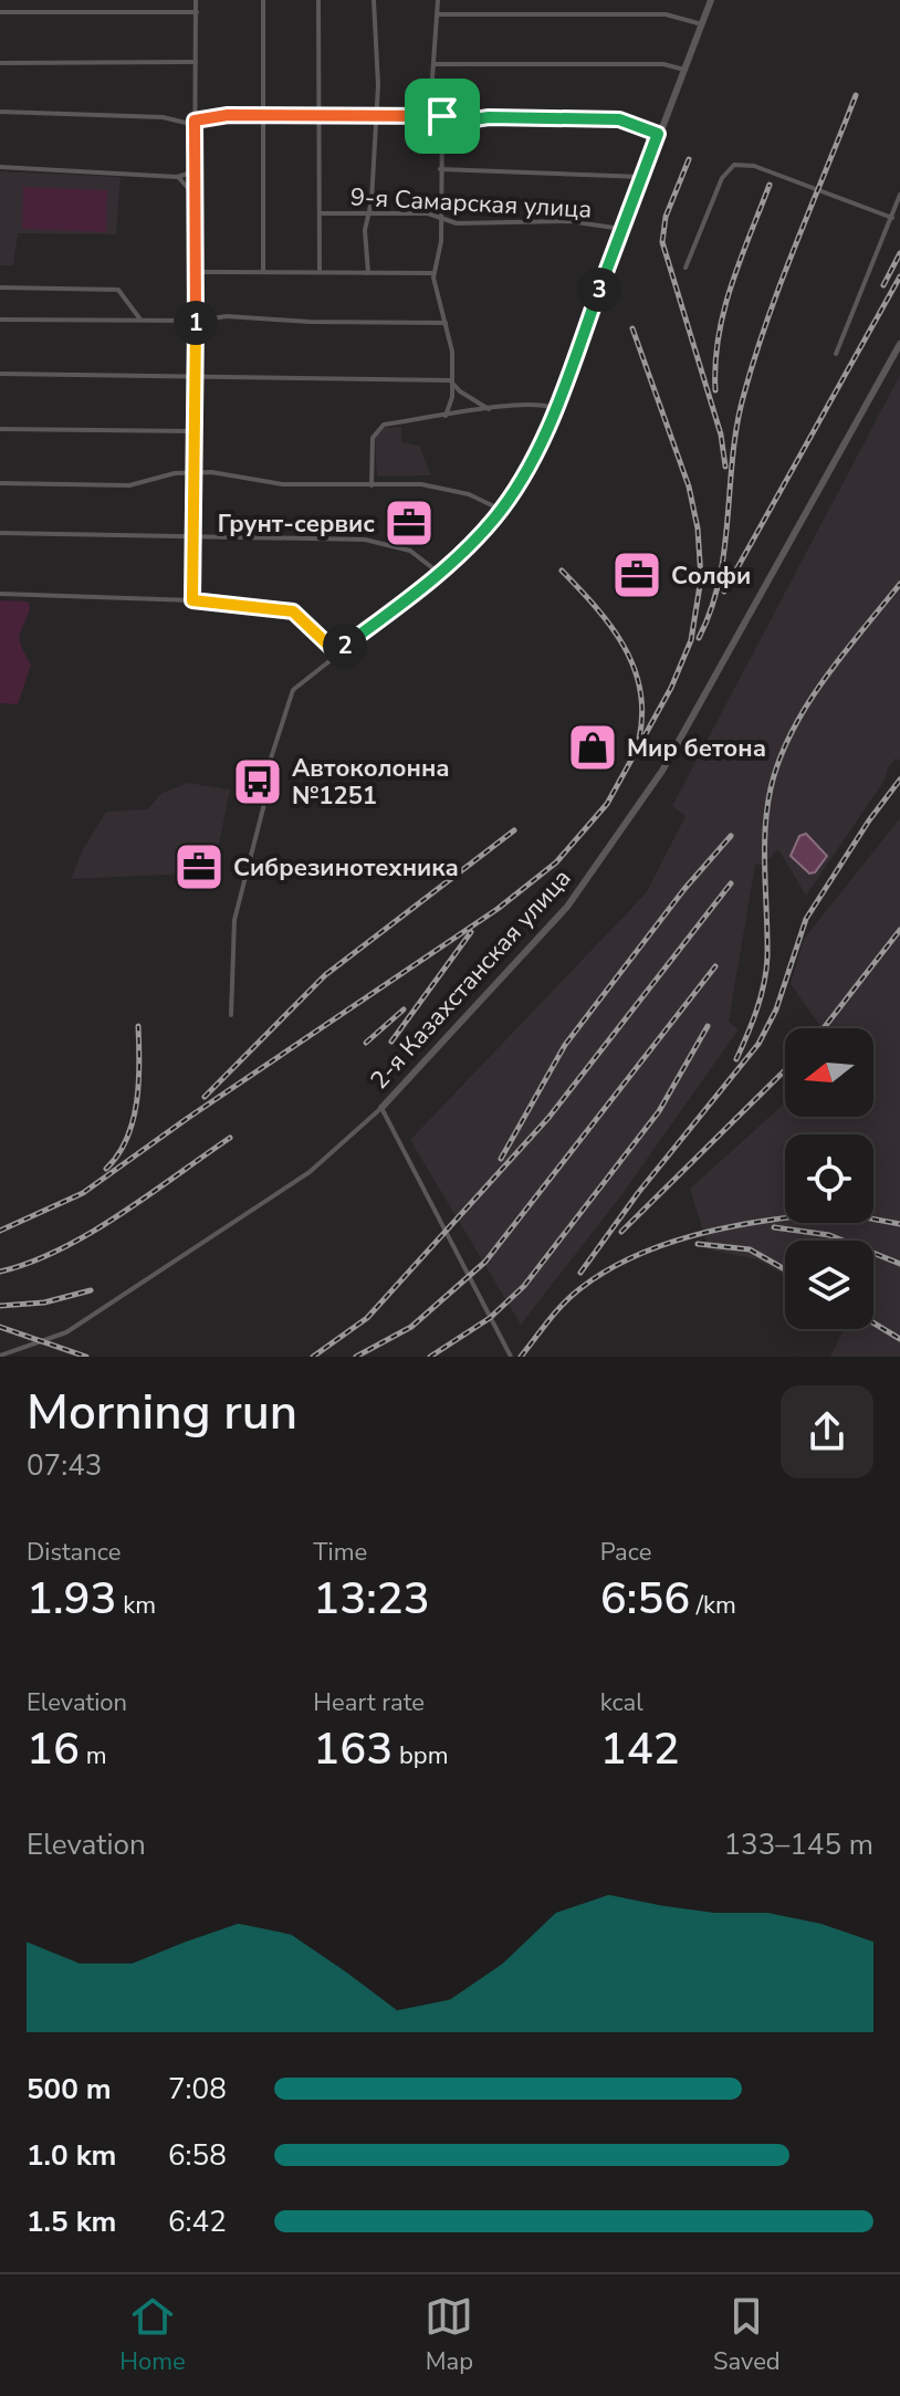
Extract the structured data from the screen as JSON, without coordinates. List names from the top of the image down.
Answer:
{
  "streets": {
    "street": ["9-я Самарская улица", "2-я Казахстанская улица"]
  },
  "places": {
    "office": ["Грунт-сервис", "Солфи", "Сибрезинотехника"],
    "shop": ["Мир бетона"],
    "bus stop": ["Автоколонна №1251"]
  },
  "north": "left",
  "page": {
    "pins": ["3", "1", "2"],
    "heading": ["Morning run", "07:43"],
    "stats": [
      ["Distance", "1.93 km"],
      ["Time", "13:23"],
      ["Pace", "6:56 /km"],
      ["Elevation", "16 m"],
      ["Heart rate", "163 bpm"],
      ["kcal", "142"]
    ],
    "chart": ["Elevation", "133–145 m"],
    "list": [
      {
        "name": "500 m",
        "note": "7:08"
      },
      {
        "name": "1.0 km",
        "note": "6:58"
      },
      {
        "name": "1.5 km",
        "note": "6:42"
      }
    ],
    "tabs": ["Home", "Map", "Saved"]
  }
}
